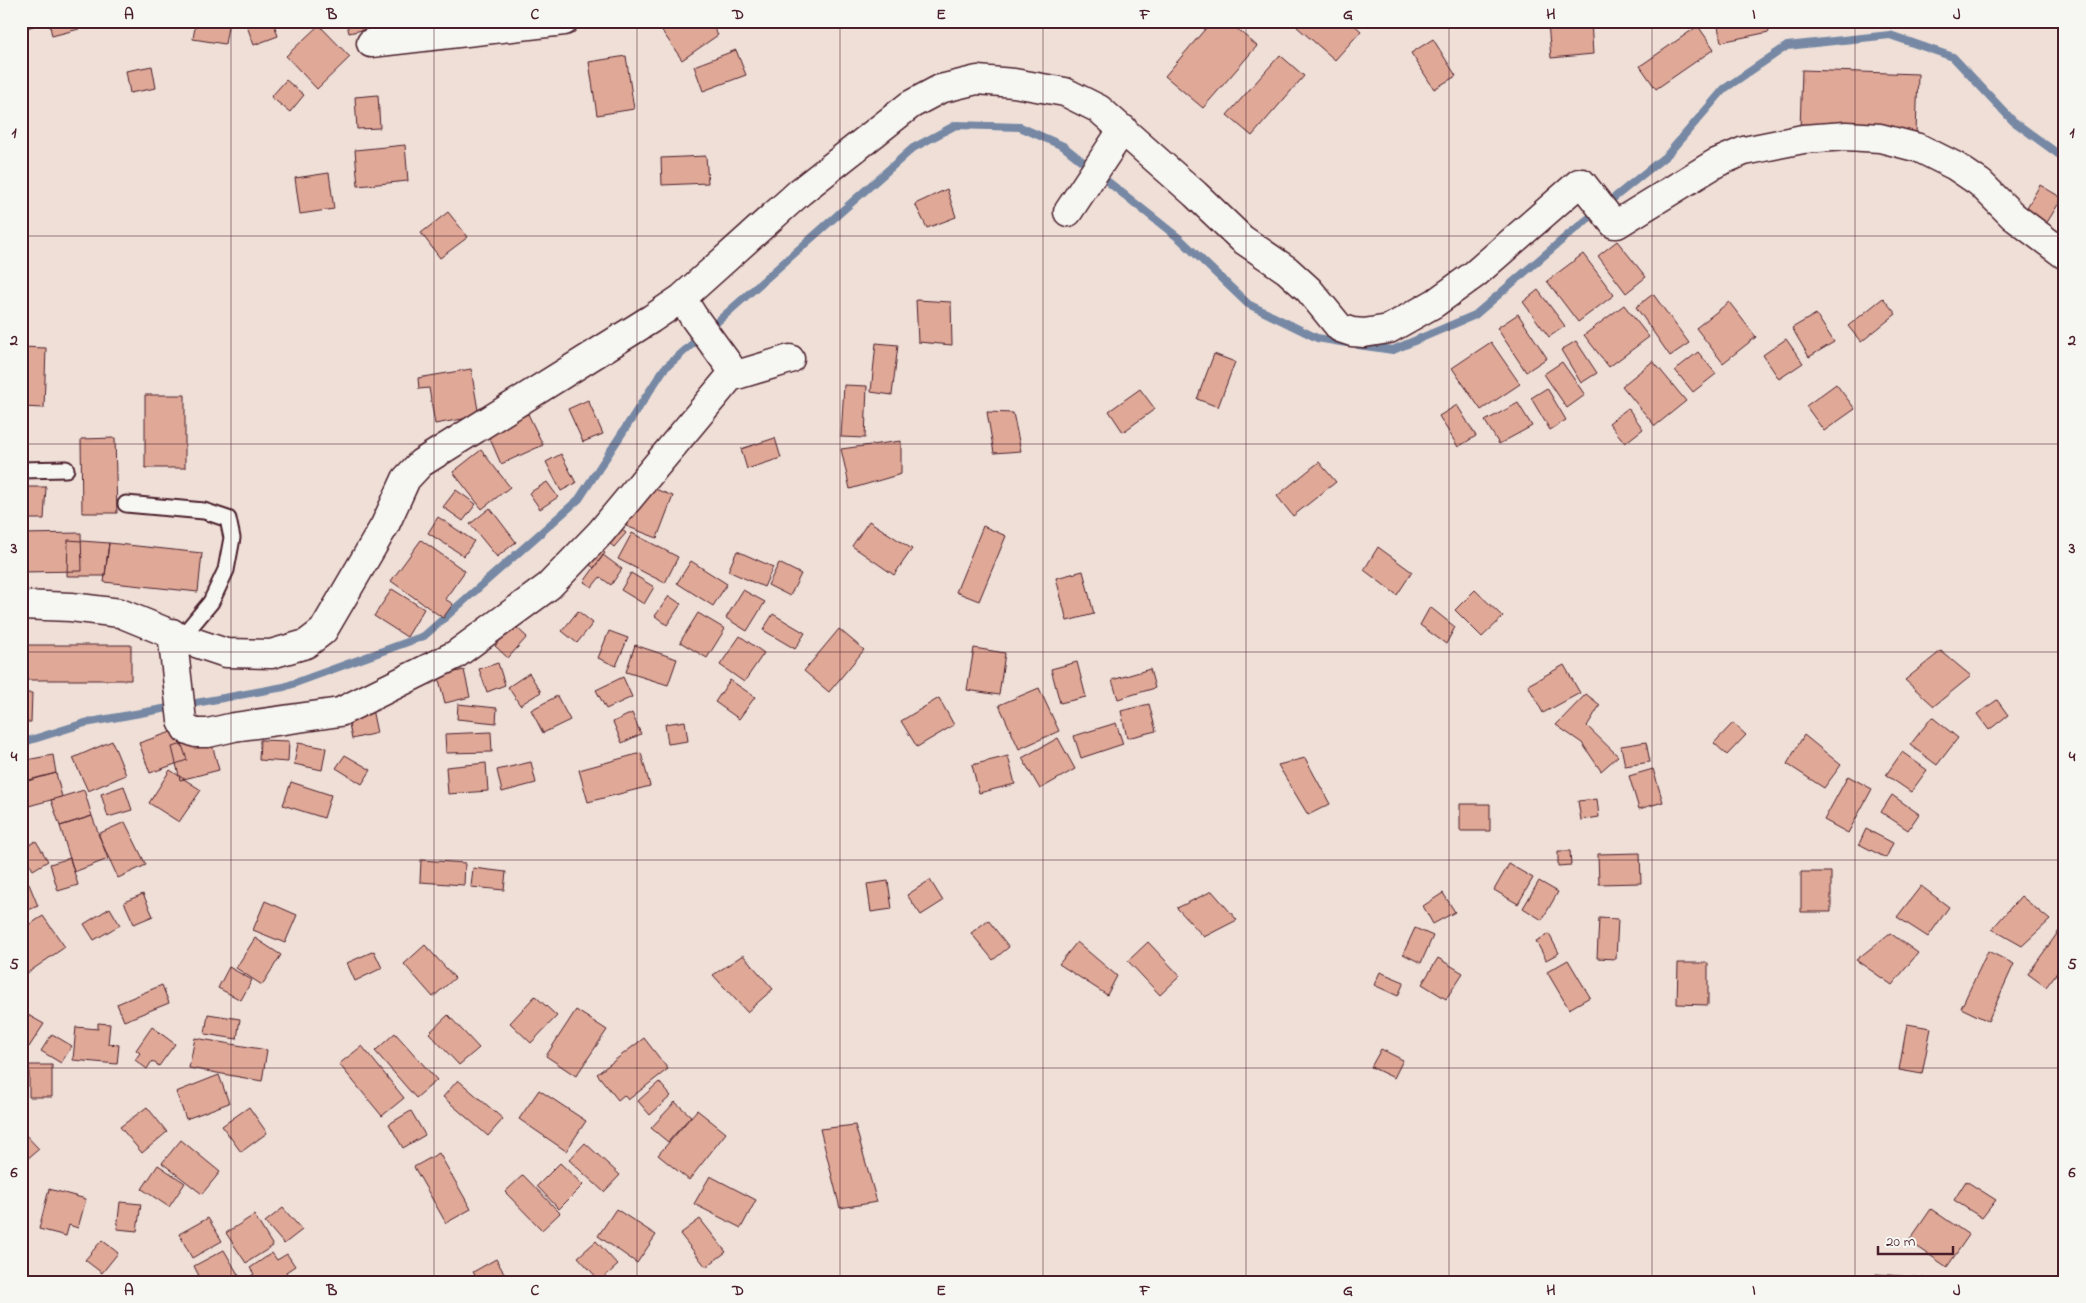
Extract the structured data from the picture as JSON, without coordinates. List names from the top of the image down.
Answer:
{
  "scale_bar": "20 m",
  "grid": {
    "columns": [
      "A",
      "B",
      "C",
      "D",
      "E",
      "F",
      "G",
      "H",
      "I",
      "J"
    ],
    "rows": [
      "1",
      "2",
      "3",
      "4",
      "5",
      "6"
    ]
  }
}
